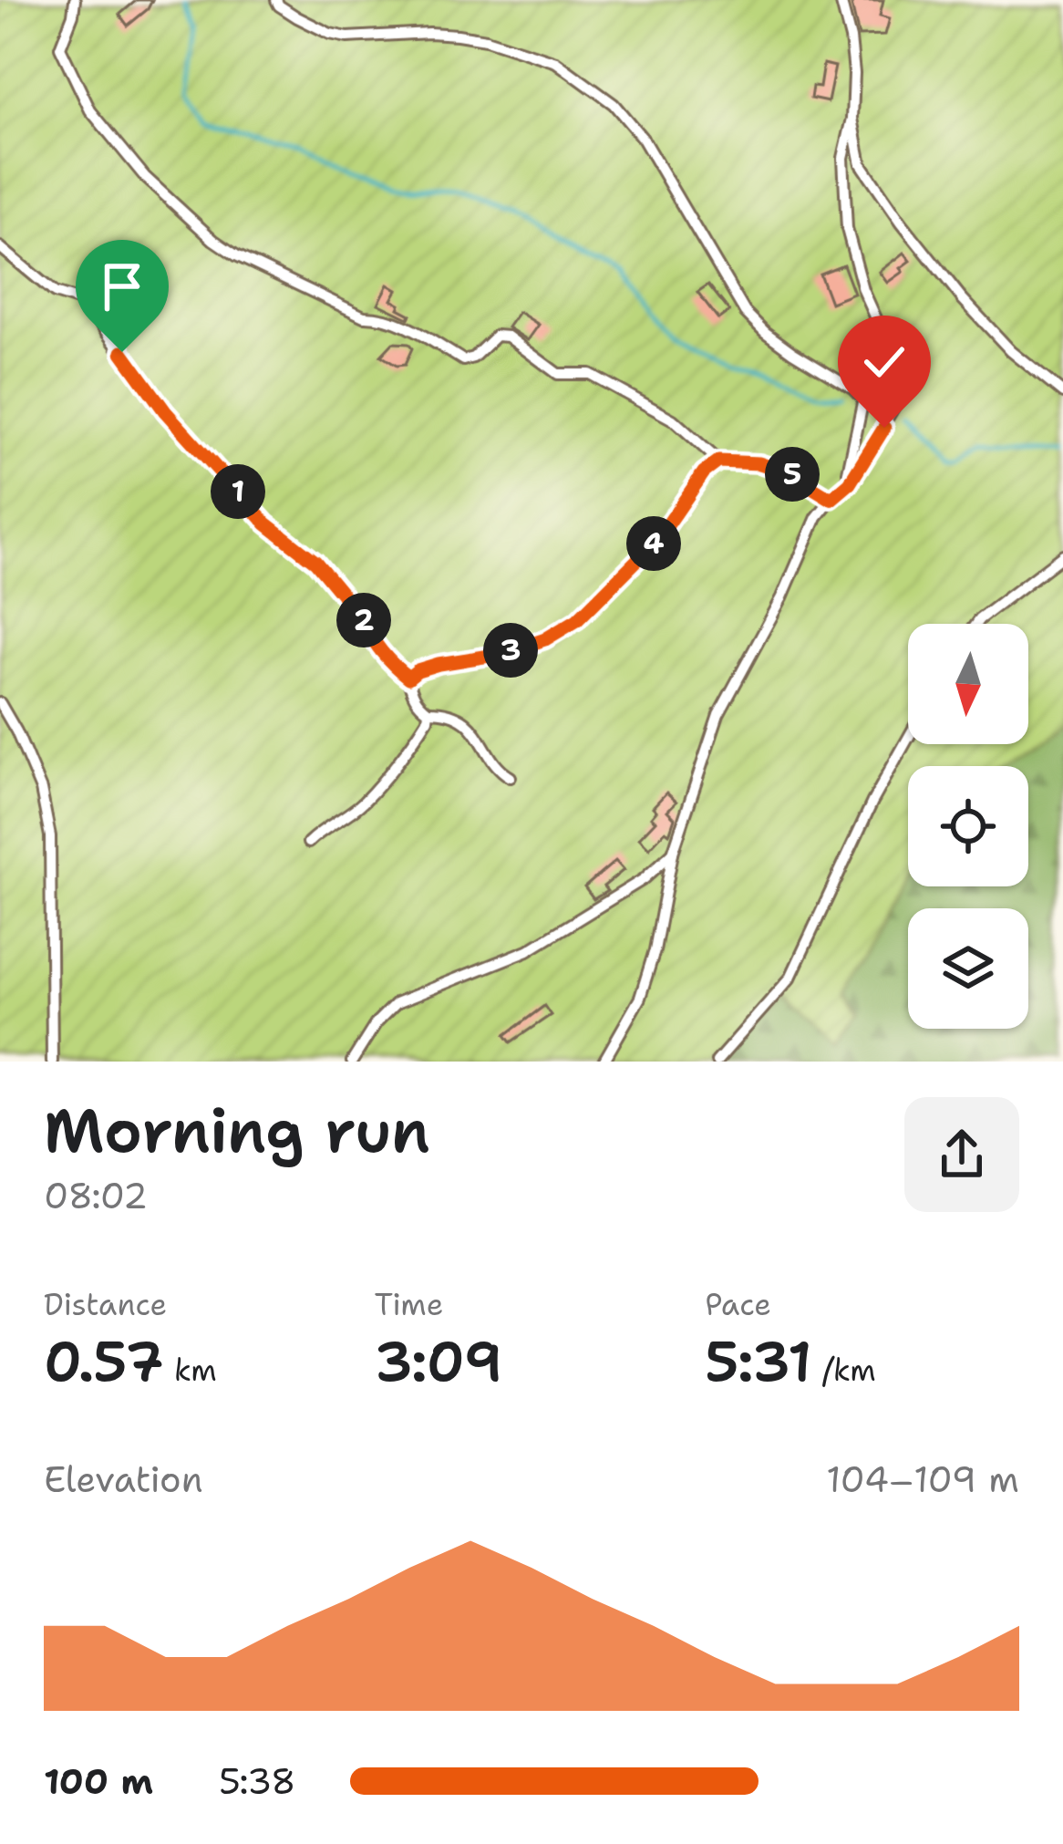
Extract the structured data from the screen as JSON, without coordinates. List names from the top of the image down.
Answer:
{
  "north": "bottom",
  "page": {
    "pins": [
      "5",
      "1",
      "4",
      "2",
      "3"
    ],
    "heading": ["Morning run", "08:02"],
    "stats": [
      ["Distance", "0.57 km"],
      ["Time", "3:09"],
      ["Pace", "5:31 /km"]
    ],
    "chart": ["Elevation", "104–109 m"],
    "list": [
      {
        "name": "100 m",
        "note": "5:38"
      }
    ]
  }
}
